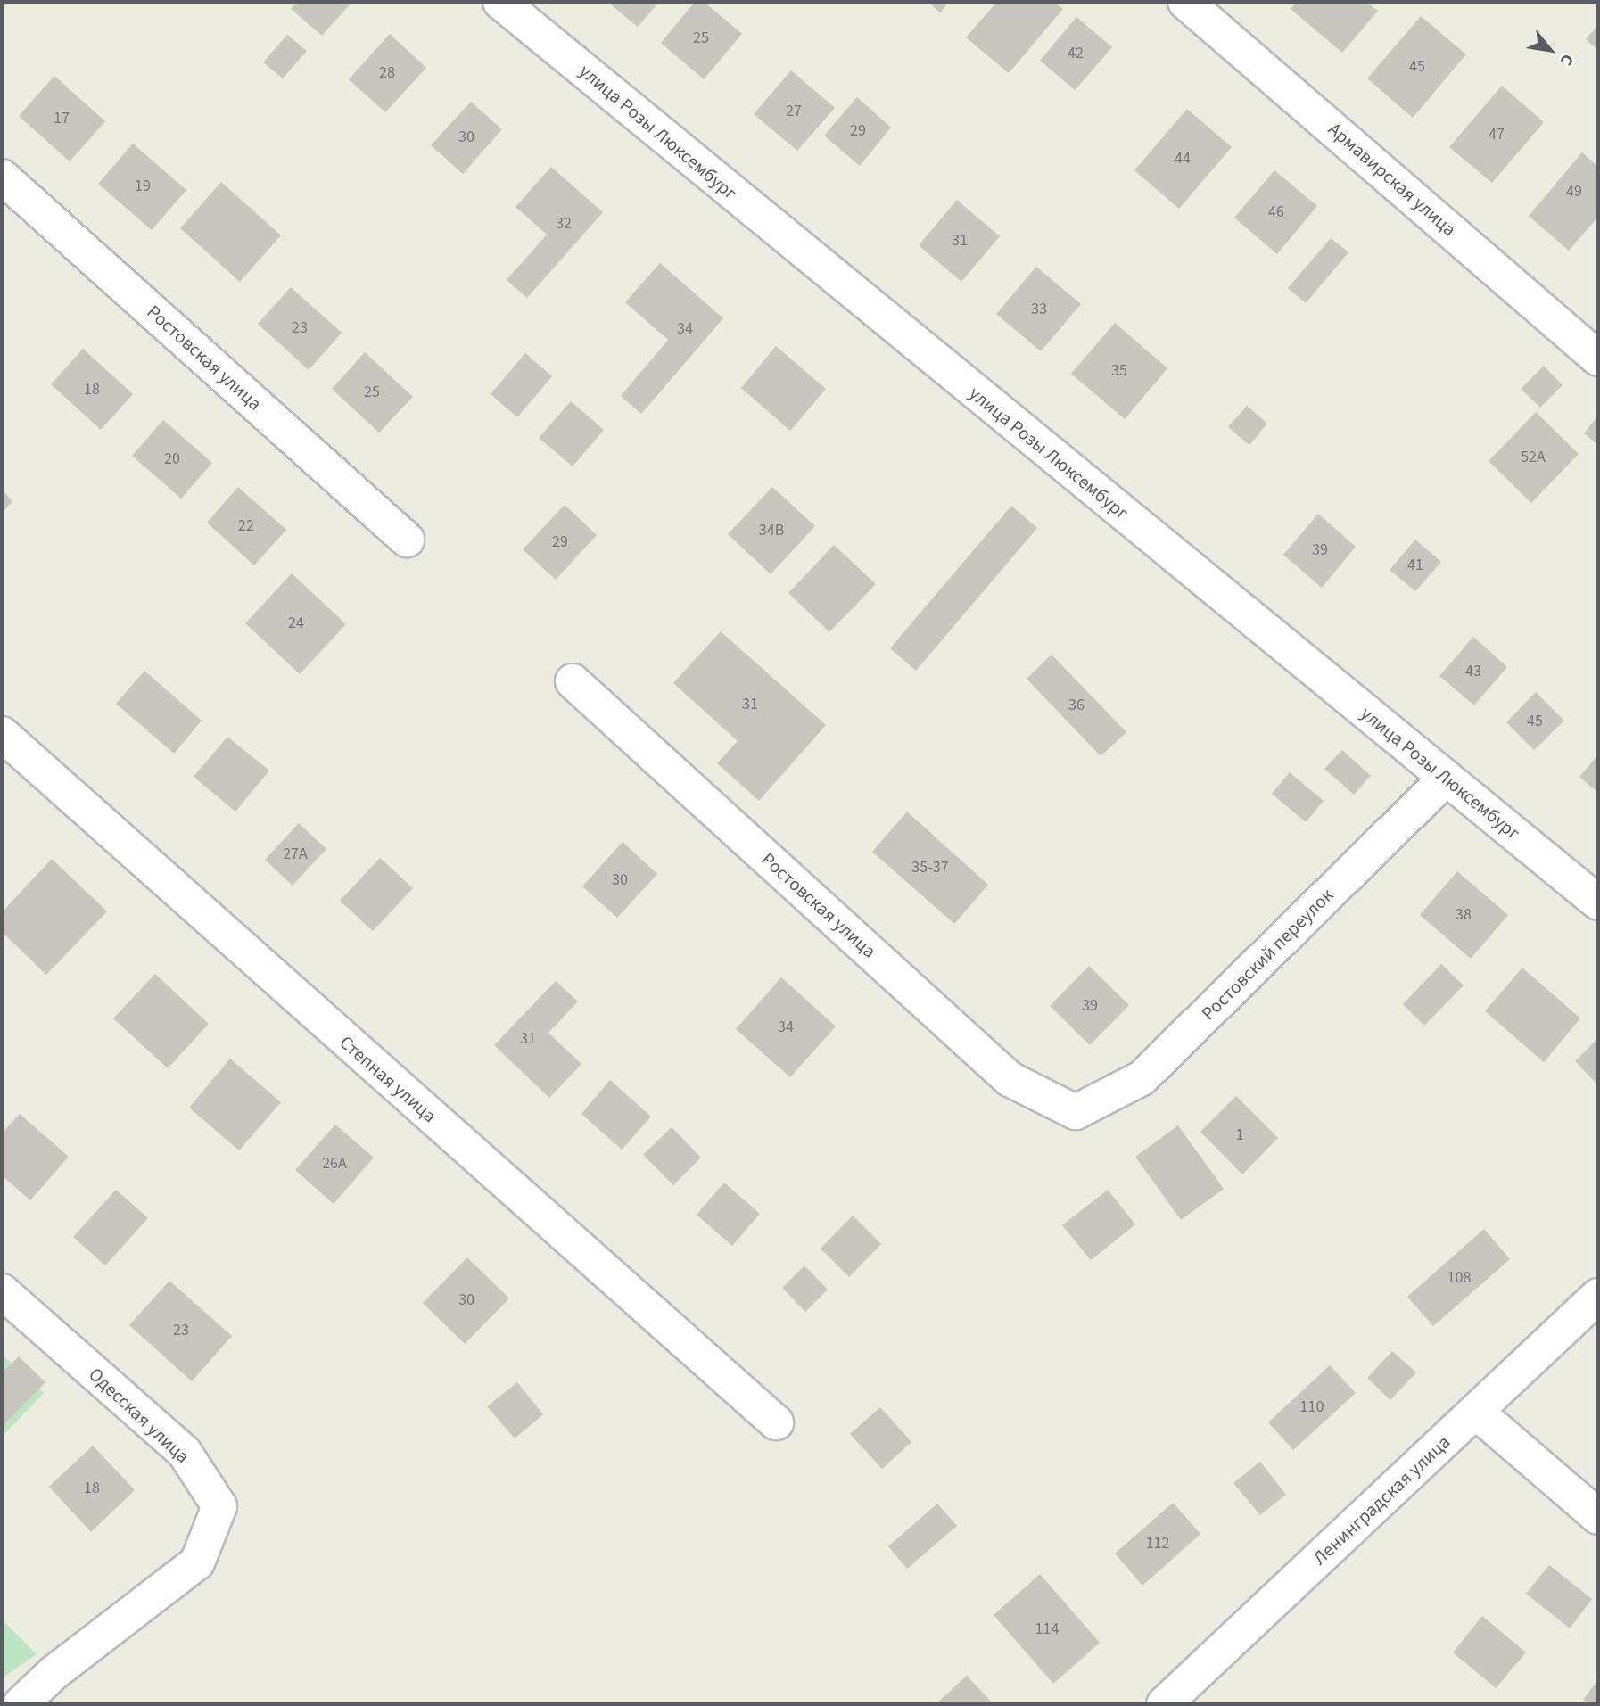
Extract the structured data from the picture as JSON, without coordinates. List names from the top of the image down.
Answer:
{
  "streets": {
    "street": [
      "улица Розы Люксембург",
      "Армавирская улица",
      "Ростовская улица",
      "Ростовский переулок",
      "Степная улица",
      "Одесская улица",
      "Ленинградская улица"
    ]
  },
  "crossings": [
    ["улица Розы Люксембург", "Ростовский переулок"],
    ["Ростовская улица", "Ростовский переулок"]
  ],
  "house_numbers": [
    "25",
    "42",
    "45",
    "28",
    "27",
    "17",
    "29",
    "47",
    "30",
    "44",
    "19",
    "49",
    "46",
    "32",
    "31",
    "33",
    "23",
    "34",
    "35",
    "18",
    "25",
    "52А",
    "20",
    "22",
    "34В",
    "29",
    "39",
    "41",
    "24",
    "43",
    "31",
    "36",
    "45",
    "27А",
    "35-37",
    "30",
    "38",
    "39",
    "34",
    "31",
    "1",
    "26А",
    "108",
    "30",
    "23",
    "110",
    "18",
    "112",
    "114"
  ],
  "north": "bottom right"
}
